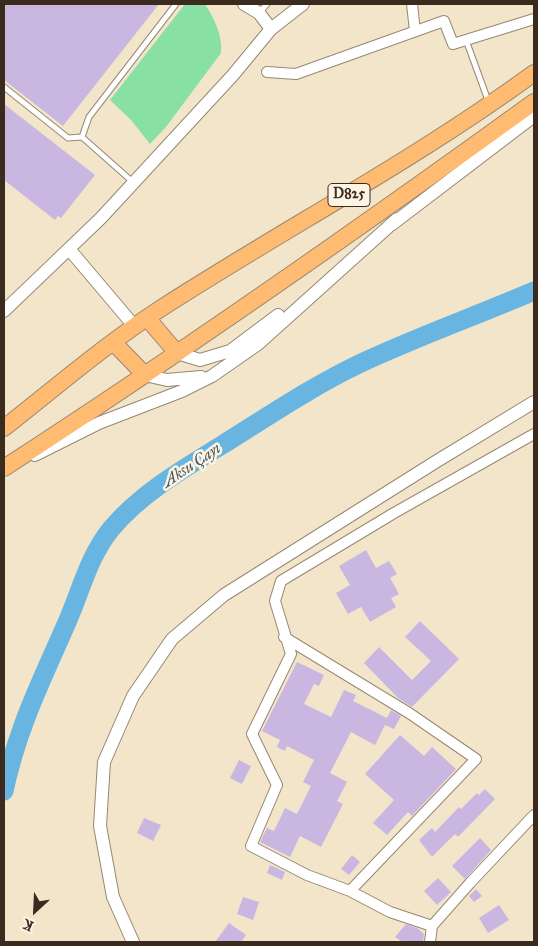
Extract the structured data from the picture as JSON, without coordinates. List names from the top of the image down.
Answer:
{
  "streets": {
    "highway": ["D825"]
  },
  "water": ["Aksu Çayı"],
  "north": "bottom left"
}
